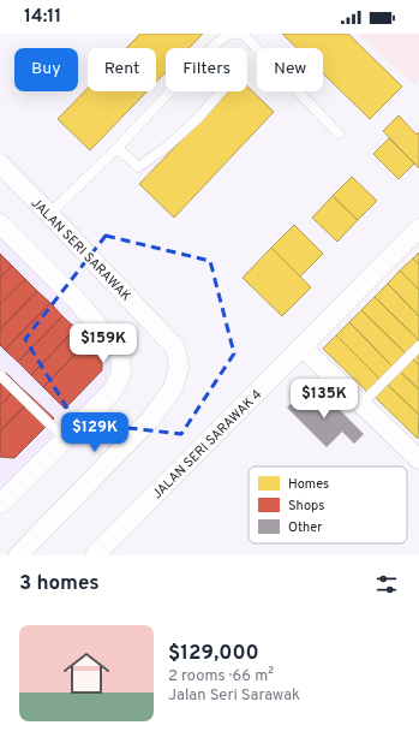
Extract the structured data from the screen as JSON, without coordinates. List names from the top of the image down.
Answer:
{
  "streets": {
    "street": ["JALAN SERI SARAWAK", "JALAN SERI SARAWAK 4"]
  },
  "legend": ["Homes", "Shops", "Other"],
  "page": {
    "status": "14:11",
    "chip": [
      "Buy",
      "Rent",
      "Filters",
      "New"
    ],
    "price": ["$159K", "$135K", "$129K"],
    "heading": "3 homes",
    "list": [
      {
        "name": "$129,000",
        "note": "2 rooms · 66 m² · Jalan Seri Sarawak"
      }
    ]
  }
}
